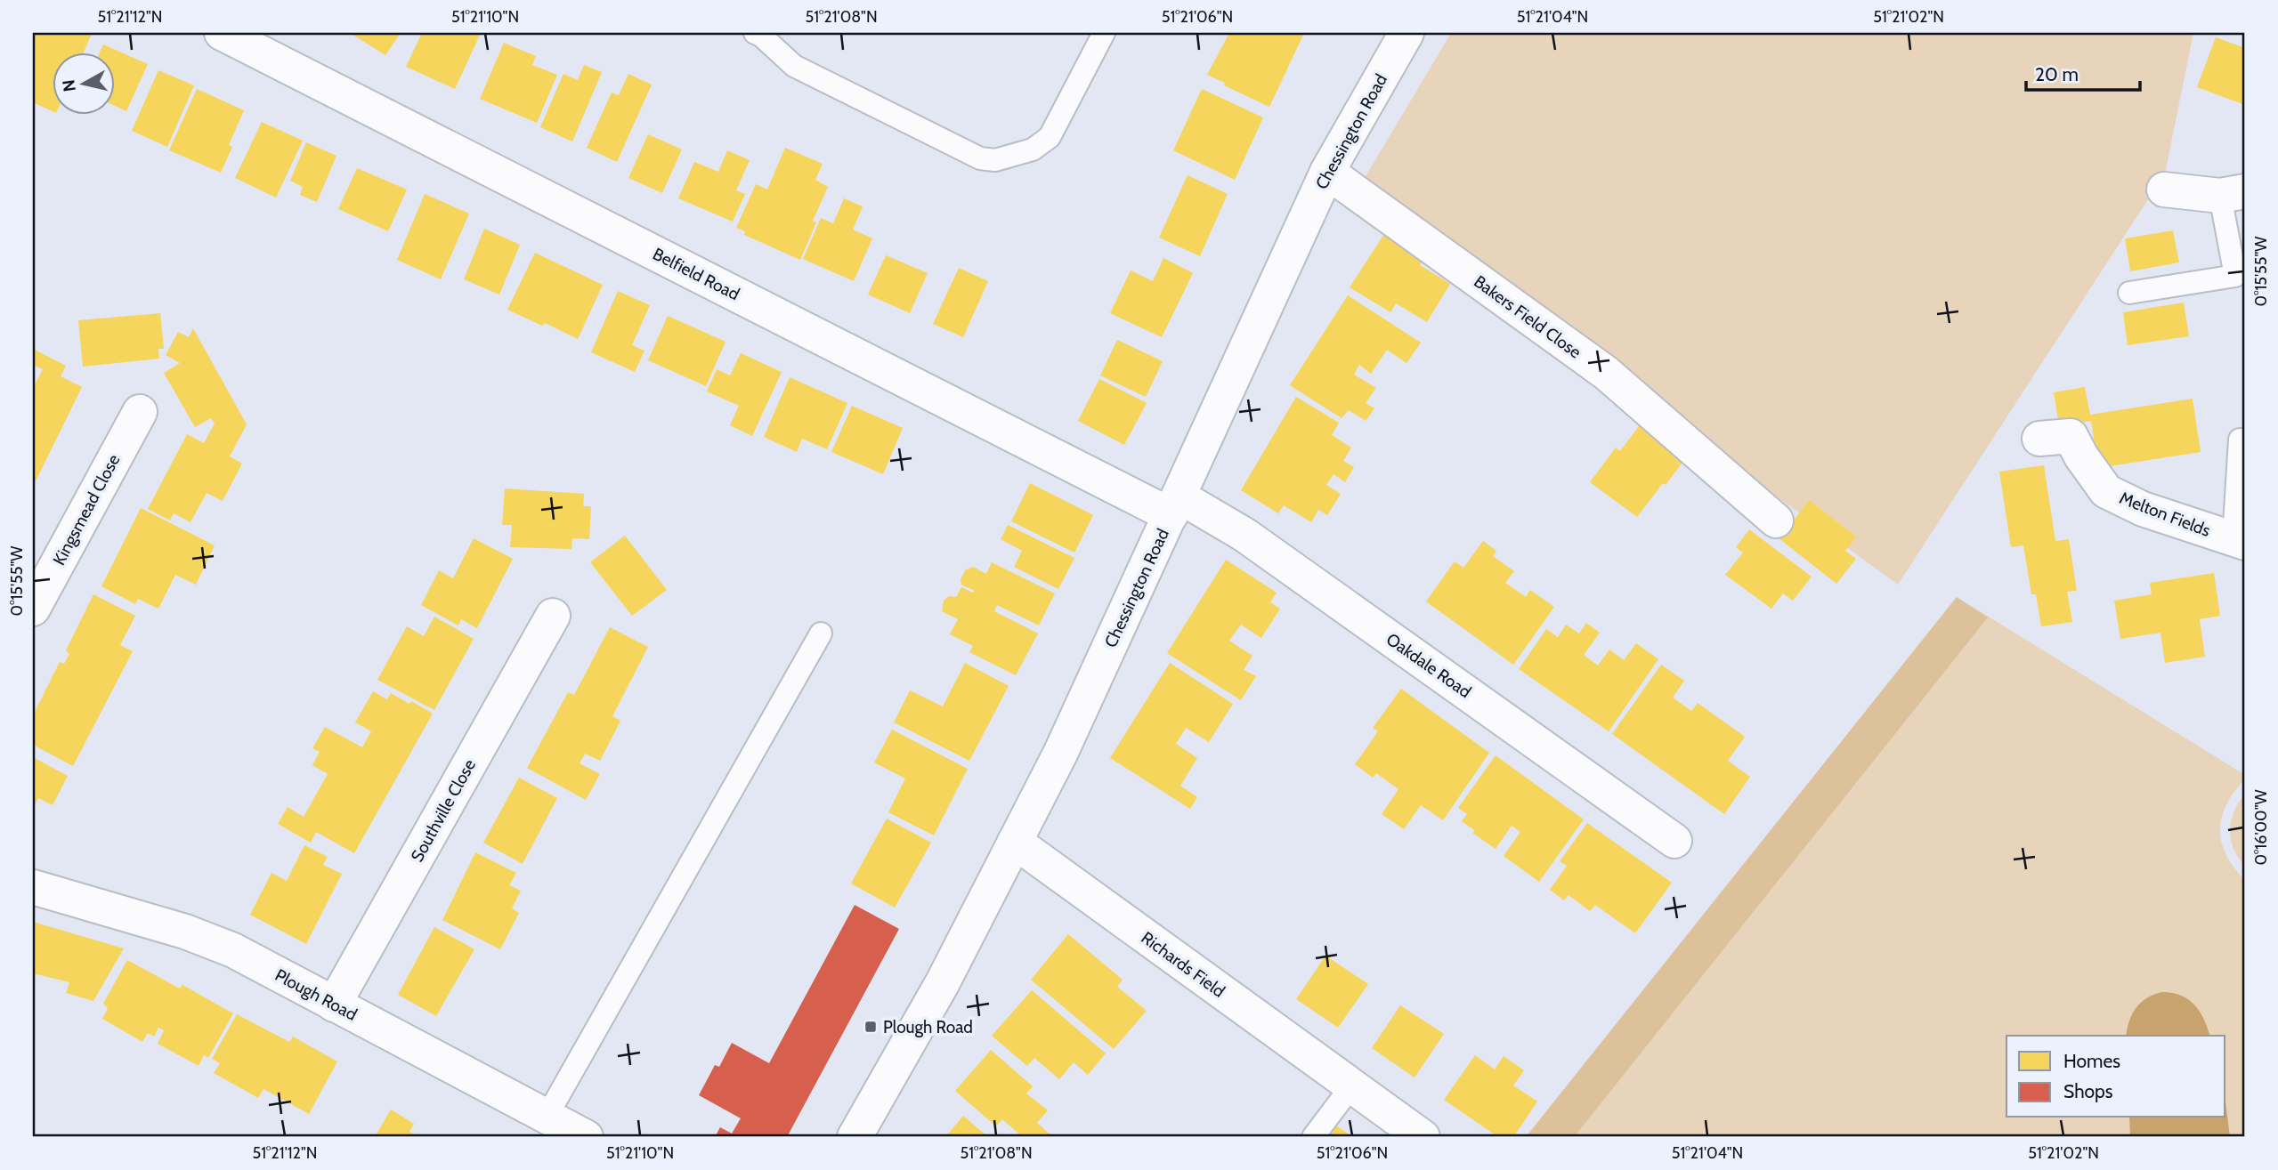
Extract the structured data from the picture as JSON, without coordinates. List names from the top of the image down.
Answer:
{
  "streets": {
    "street": [
      "Chessington Road",
      "Belfield Road",
      "Bakers Field Close",
      "Kingsmead Close",
      "Melton Fields",
      "Oakdale Road",
      "Southville Close",
      "Richards Field",
      "Plough Road"
    ]
  },
  "crossings": [
    ["Chessington Road", "Belfield Road"],
    ["Chessington Road", "Bakers Field Close"],
    ["Chessington Road", "Oakdale Road"],
    ["Chessington Road", "Richards Field"],
    ["Belfield Road", "Oakdale Road"],
    ["Southville Close", "Plough Road"]
  ],
  "places": {
    "transit": ["Plough Road"]
  },
  "legend": ["Homes", "Shops"],
  "scale_bar": "20 m",
  "north": "left",
  "coordinates": [
    "51°21'12\"N",
    "51°21'10\"N",
    "51°21'08\"N",
    "51°21'06\"N",
    "51°21'04\"N",
    "51°21'02\"N",
    "0°15'55\"W",
    "0°16'00\"W"
  ]
}
